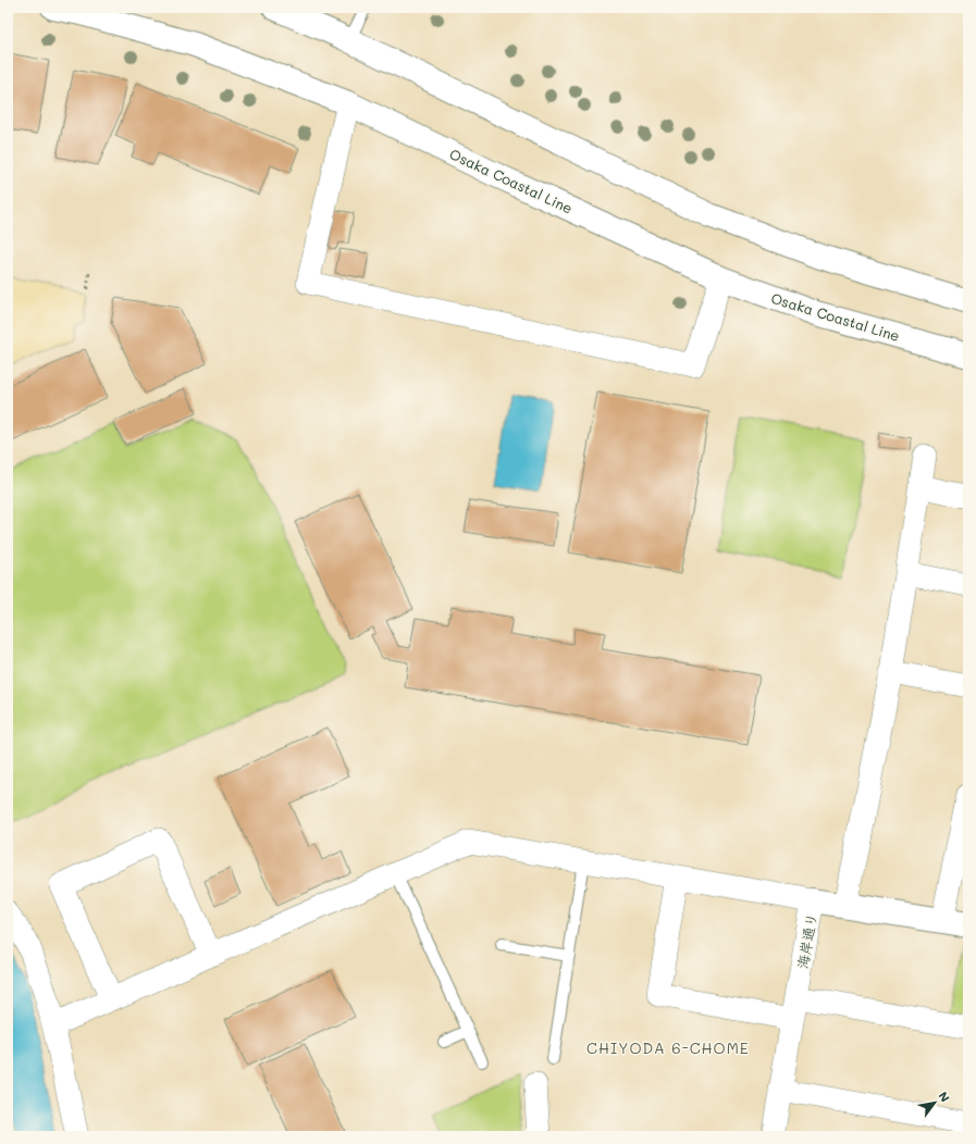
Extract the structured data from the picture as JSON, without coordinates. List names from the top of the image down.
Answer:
{
  "streets": {
    "main road": ["Osaka Coastal Line", "海岸通り"]
  },
  "districts": ["CHIYODA 6-CHOME"],
  "north": "top right"
}
